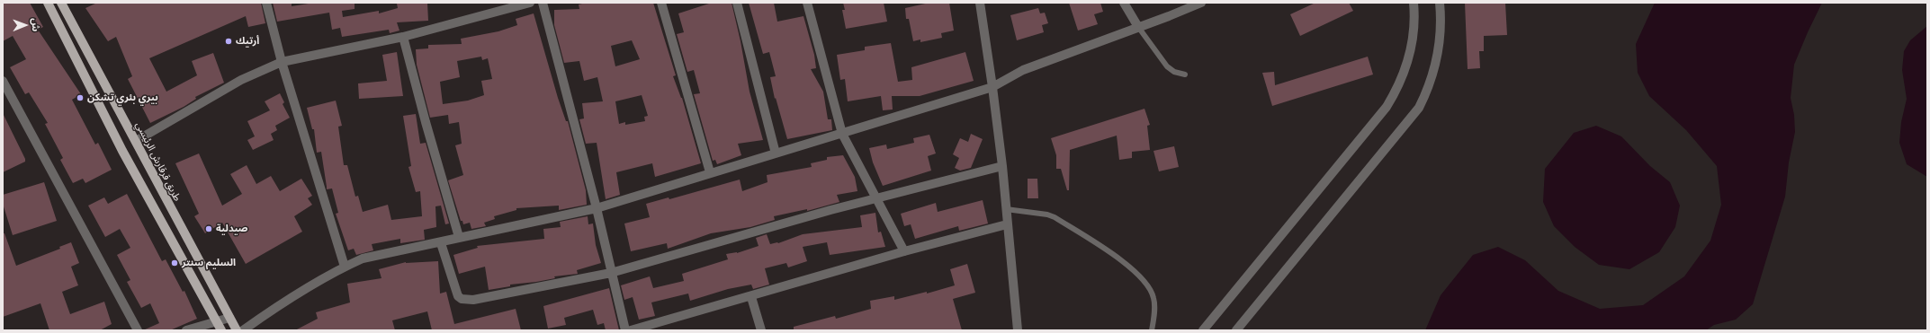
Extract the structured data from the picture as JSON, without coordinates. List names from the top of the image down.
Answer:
{
  "streets": {
    "main road": ["طريق قرقارش الرئيسي"]
  },
  "places": [
    "أرتيك",
    "بيري بئري تشكن",
    "صيدلية",
    "السليم سنتر"
  ],
  "north": "right"
}
